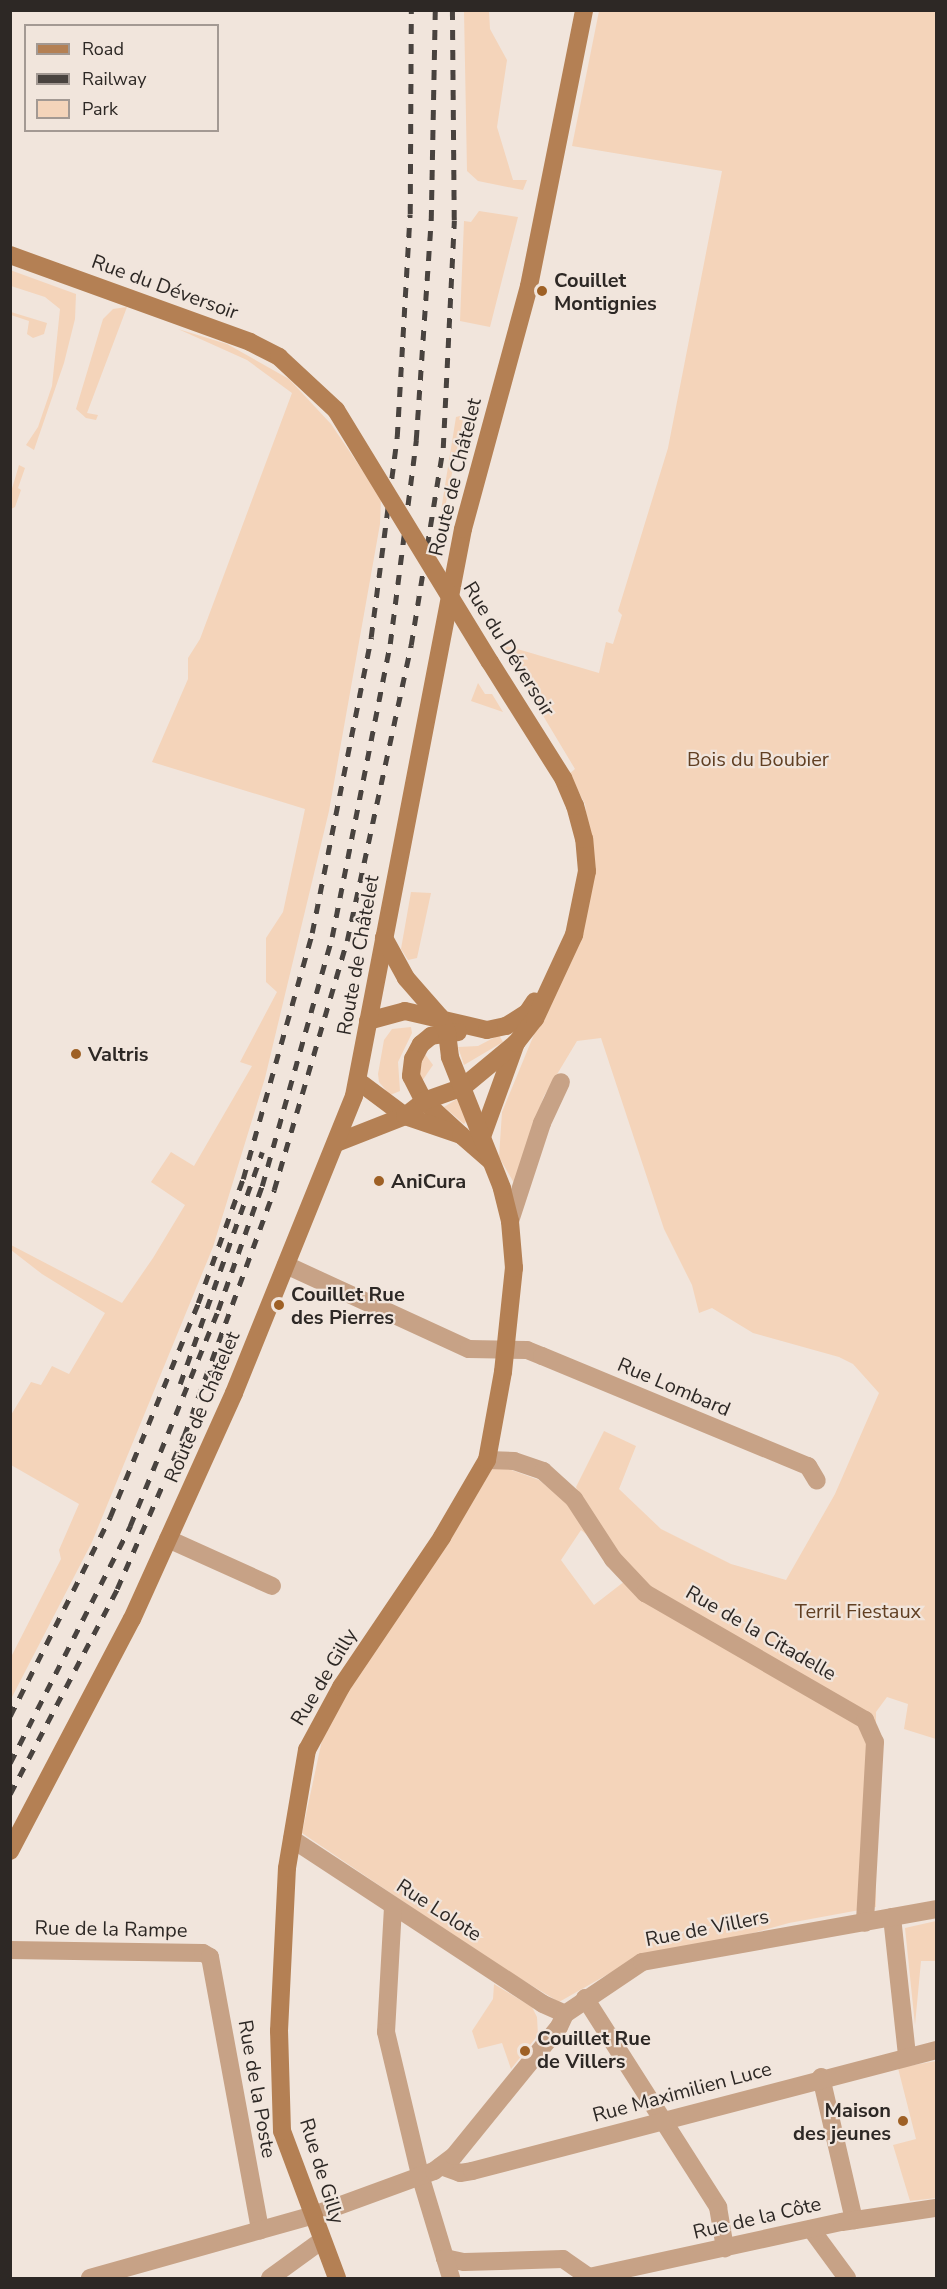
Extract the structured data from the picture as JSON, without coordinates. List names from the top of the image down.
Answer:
{
  "streets": {
    "main road": ["Rue du Déversoir", "Route de Châtelet", "Rue de Gilly"],
    "street": [
      "Rue Lombard",
      "Rue de la Citadelle",
      "Rue Lolote",
      "Rue de Villers",
      "Rue de la Rampe",
      "Rue de la Poste",
      "Rue Maximilien Luce",
      "Rue de la Côte"
    ]
  },
  "crossings": [
    ["Rue du Déversoir", "Route de Châtelet"],
    ["Rue du Déversoir", "Rue de Gilly"],
    ["Route de Châtelet", "Rue Lombard"],
    ["Rue Lombard", "Rue de Gilly"],
    ["Rue de la Citadelle", "Rue de Gilly"],
    ["Rue de la Citadelle", "Rue de Villers"],
    ["Rue de Gilly", "Rue Lolote"],
    ["Rue de Gilly", "Rue de Villers"],
    ["Rue Lolote", "Rue de Villers"],
    ["Rue de Villers", "Rue de la Poste"],
    ["Rue de Villers", "Rue Maximilien Luce"],
    ["Rue de la Rampe", "Rue de la Poste"]
  ],
  "parks": ["Bois du Boubier", "Terril Fiestaux"],
  "places": [
    "Couillet Montignies",
    "Valtris",
    "AniCura",
    "Couillet Rue des Pierres",
    "Couillet Rue de Villers",
    "Maison des jeunes"
  ],
  "legend": ["Road", "Railway", "Park"]
}
